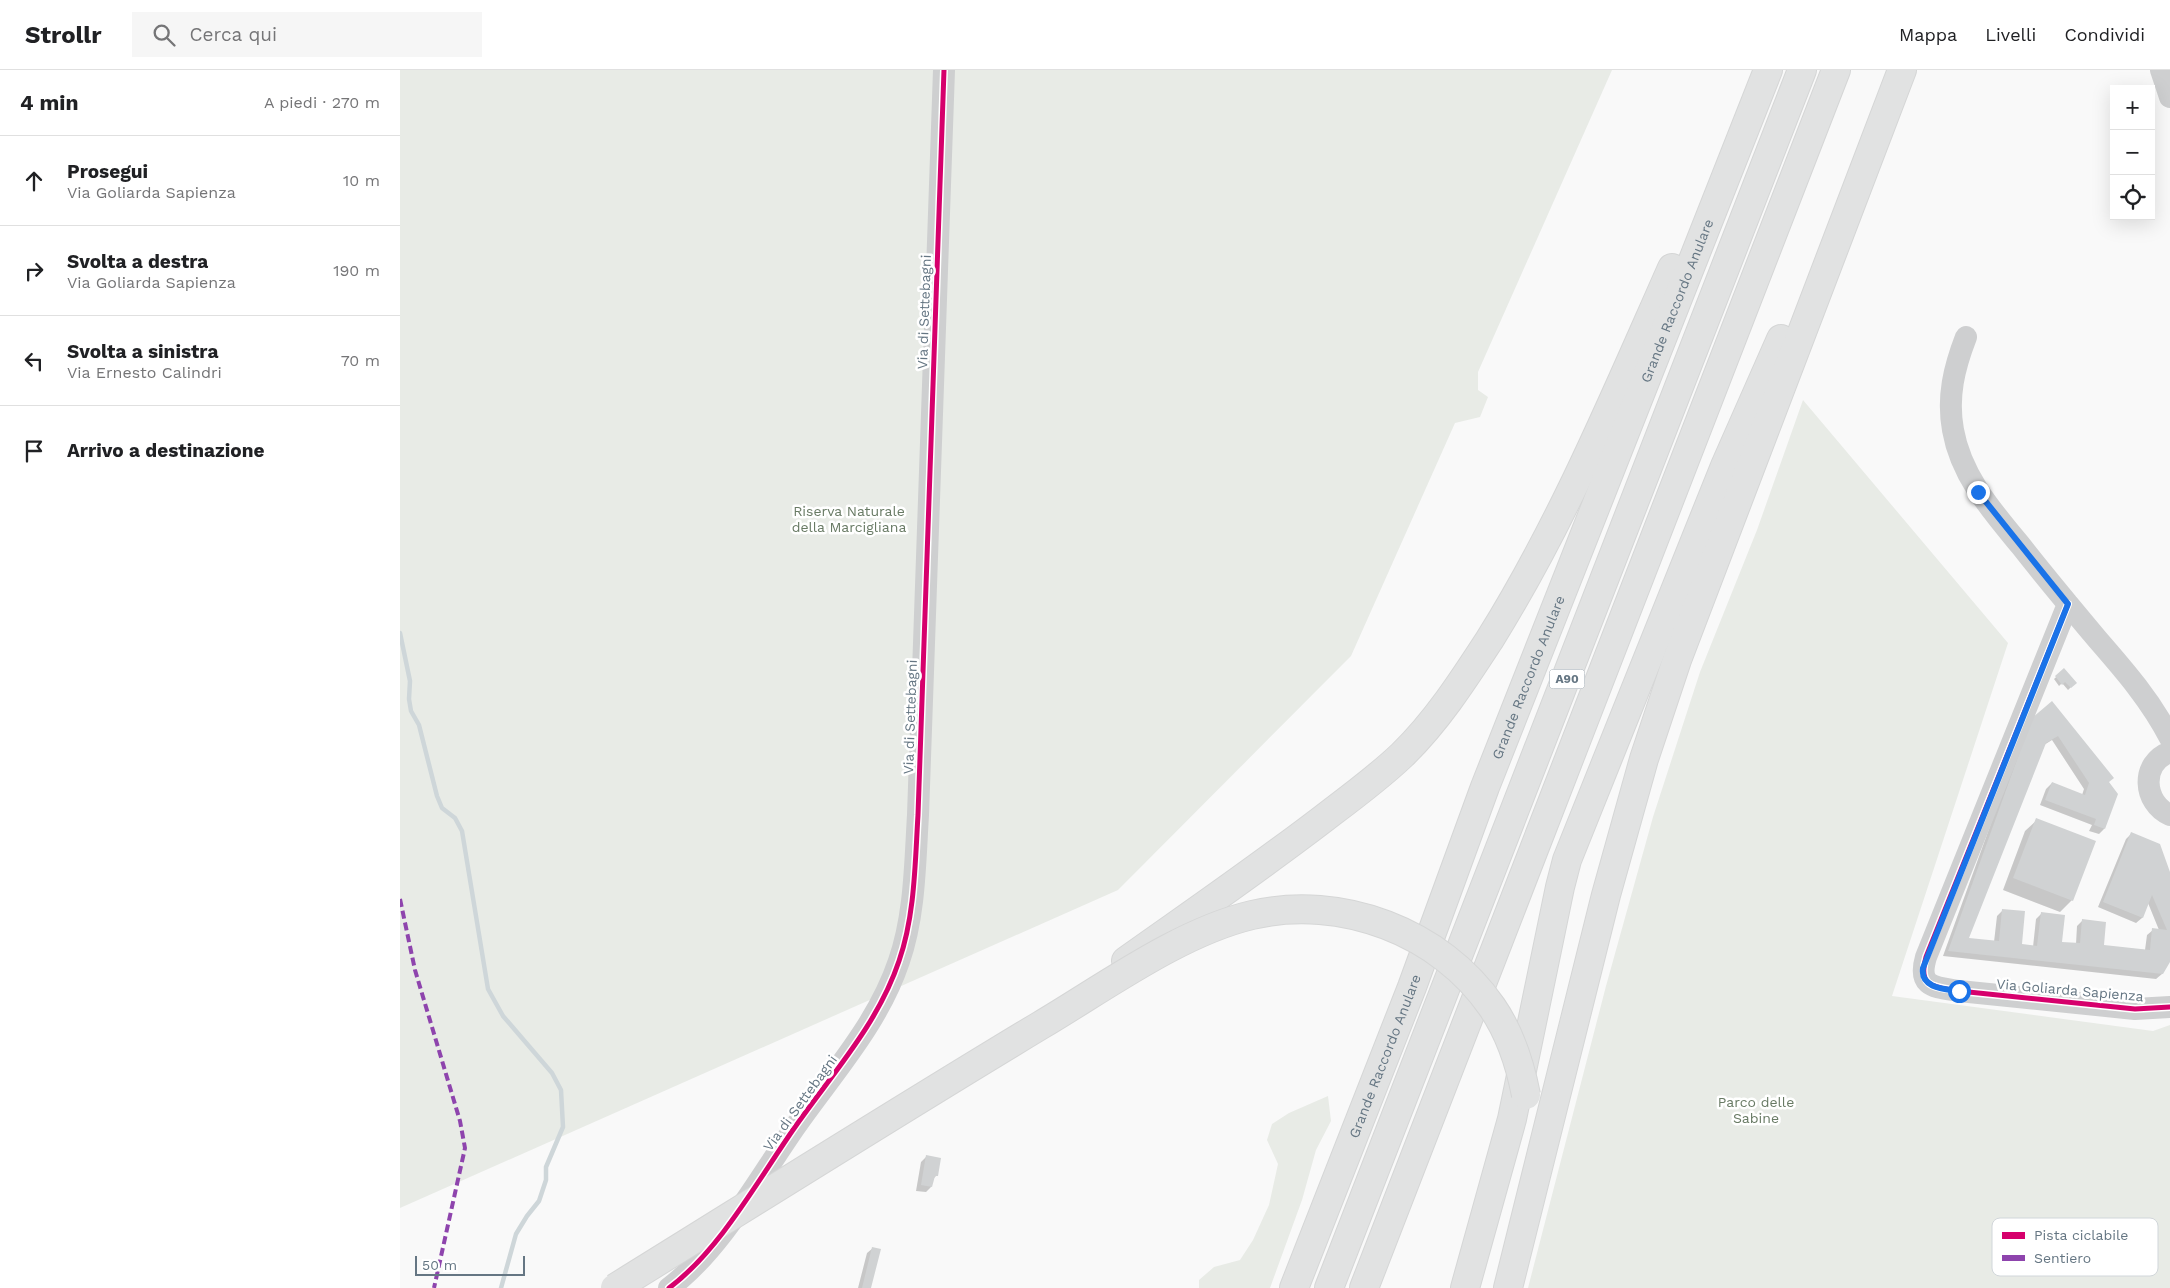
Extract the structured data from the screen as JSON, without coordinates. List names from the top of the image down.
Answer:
{
  "streets": {
    "highway": ["Grande Raccordo Anulare", "A90"],
    "street": ["Via di Settebagni", "Via Goliarda Sapienza"]
  },
  "parks": ["Riserva Naturale della Marcigliana", "Parco delle Sabine"],
  "legend": ["Pista ciclabile", "Sentiero"],
  "scale_bar": "50 m",
  "page": {
    "header": "Strollr",
    "search": "Cerca qui",
    "nav": ["Mappa", "Livelli", "Condividi"],
    "heading": ["4 min", "A piedi · 270 m"],
    "map_buttons": ["+", "−"],
    "list": [
      ["Prosegui", "Via Goliarda Sapienza", "10 m"],
      ["Svolta a destra", "Via Goliarda Sapienza", "190 m"],
      ["Svolta a sinistra", "Via Ernesto Calindri", "70 m"],
      "Arrivo a destinazione"
    ],
    "scale": "50 m"
  }
}
